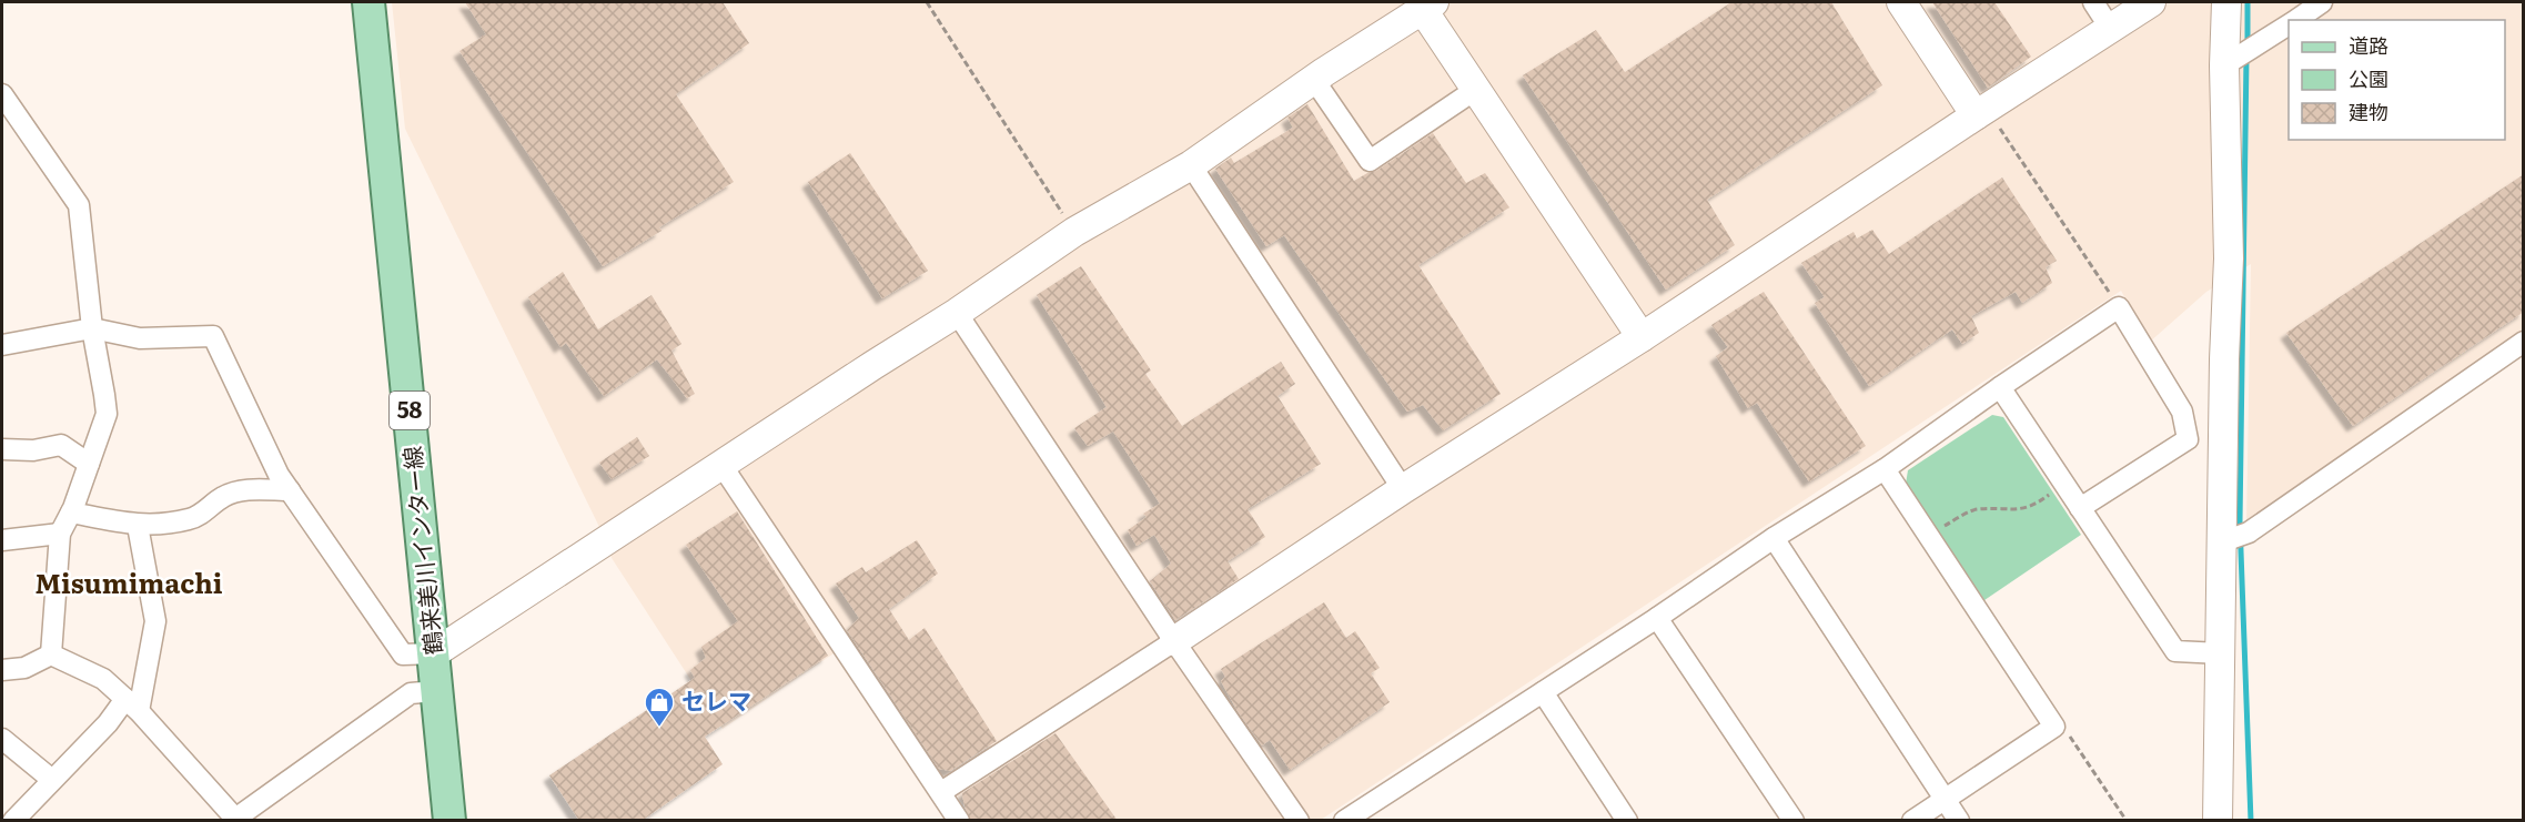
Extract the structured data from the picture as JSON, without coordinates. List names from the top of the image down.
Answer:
{
  "streets": {
    "main road": ["58", "鶴来美川インター線"]
  },
  "districts": ["Misumimachi"],
  "places": {
    "shop": ["セレマ"]
  },
  "legend": ["道路", "公園", "建物"]
}
